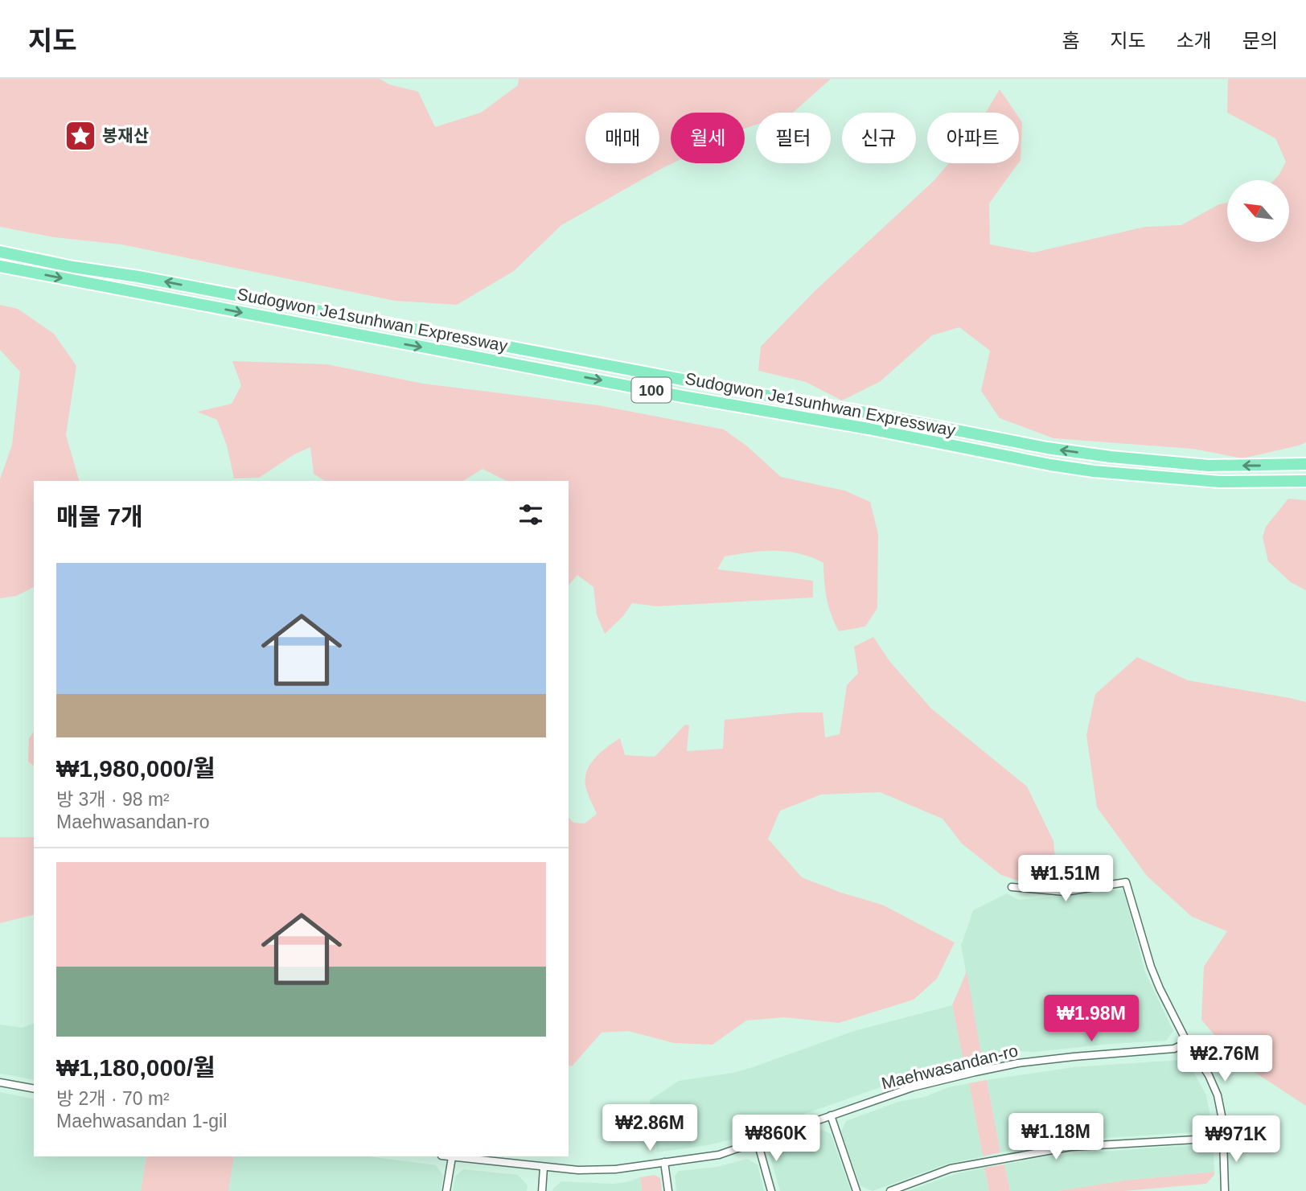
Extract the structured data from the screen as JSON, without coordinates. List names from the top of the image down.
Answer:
{
  "streets": {
    "highway": ["Sudogwon Je1sunhwan Expressway", "100"],
    "street": ["Maehwasandan-ro"]
  },
  "places": {
    "place": ["봉재산"]
  },
  "north": "top left",
  "page": {
    "header": "지도",
    "nav": [
      "홈",
      "지도",
      "소개",
      "문의"
    ],
    "chip": [
      "매매",
      "월세",
      "필터",
      "신규",
      "아파트"
    ],
    "heading": "매물 7개",
    "list": [
      {
        "name": "₩1,980,000/월",
        "note": "방 3개 · 98 m² · Maehwasandan-ro"
      },
      {
        "name": "₩1,180,000/월",
        "note": "방 2개 · 70 m² · Maehwasandan 1-gil"
      }
    ],
    "price": [
      "₩1.51M",
      "₩1.98M",
      "₩2.76M",
      "₩2.86M",
      "₩1.18M",
      "₩860K",
      "₩971K"
    ]
  }
}
